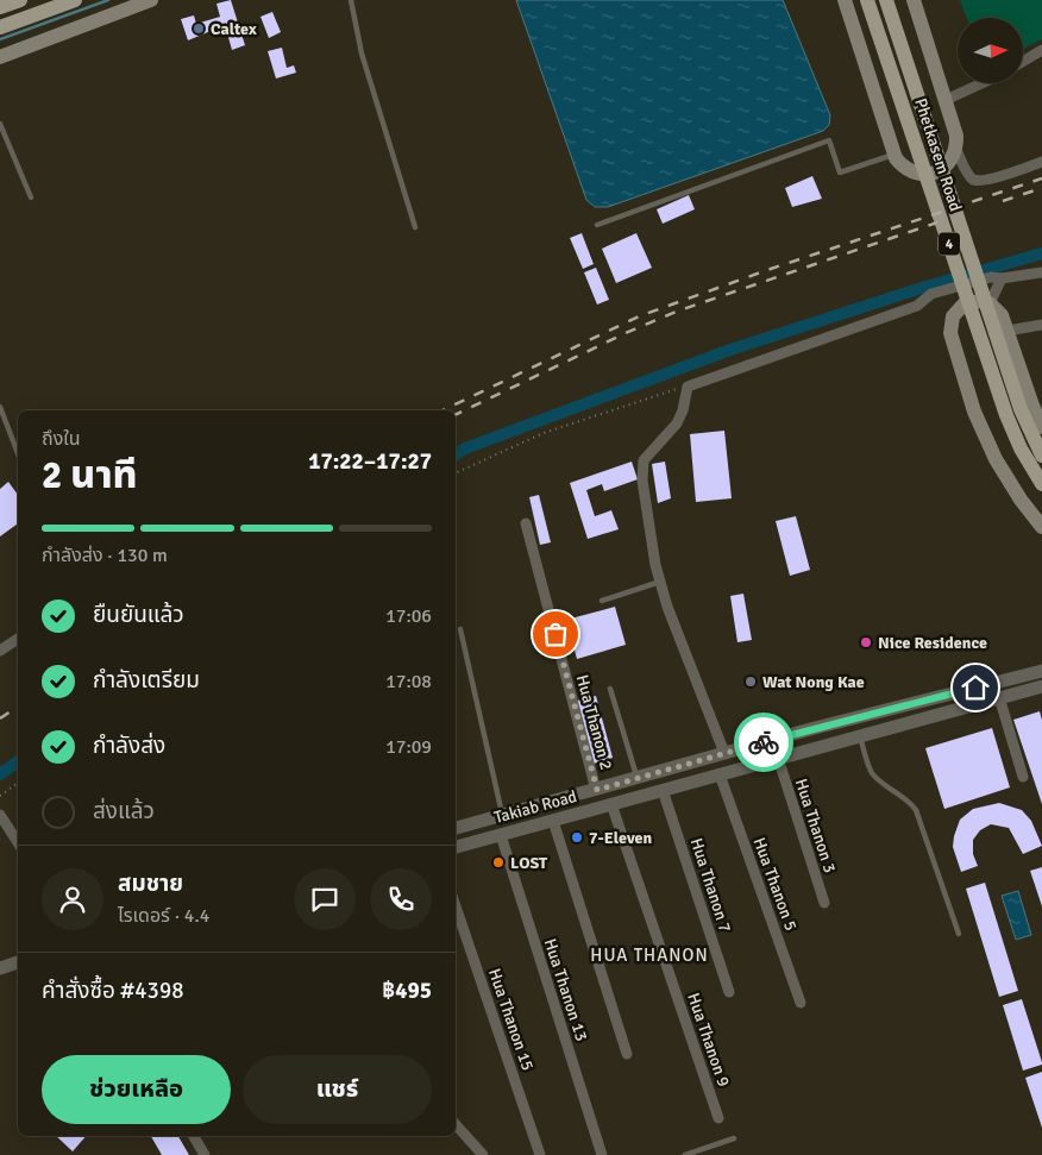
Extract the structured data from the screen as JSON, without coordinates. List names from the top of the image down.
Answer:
{
  "streets": {
    "main road": ["Phetkasem Road", "4"],
    "street": [
      "Hua Thanon 2",
      "Takiab Road",
      "Hua Thanon 3",
      "Hua Thanon 5",
      "Hua Thanon 7",
      "Hua Thanon 13",
      "Hua Thanon 15",
      "Hua Thanon 9"
    ]
  },
  "crossings": [
    ["Hua Thanon 2", "Takiab Road"],
    ["Takiab Road", "Hua Thanon 3"],
    ["Takiab Road", "Hua Thanon 5"],
    ["Takiab Road", "Hua Thanon 7"],
    ["Takiab Road", "Hua Thanon 13"],
    ["Takiab Road", "Hua Thanon 9"]
  ],
  "districts": ["HUA THANON"],
  "places": [
    "Caltex",
    "Nice Residence",
    "Wat Nong Kae",
    "7-Eleven",
    "LOST"
  ],
  "north": "right",
  "page": {
    "heading": ["2 นาที", "ถึงใน", "17:22–17:27"],
    "panel": [
      "สมชาย",
      "ไรเดอร์ · 4.4",
      "คำสั่งซื้อ #4398",
      "฿495"
    ],
    "bar": "กำลังส่ง · 130 m",
    "list": [
      ["ยืนยันแล้ว", "17:06"],
      ["กำลังเตรียม", "17:08"],
      ["กำลังส่ง", "17:09"],
      "ส่งแล้ว"
    ],
    "buttons": ["ช่วยเหลือ", "แชร์"]
  }
}
